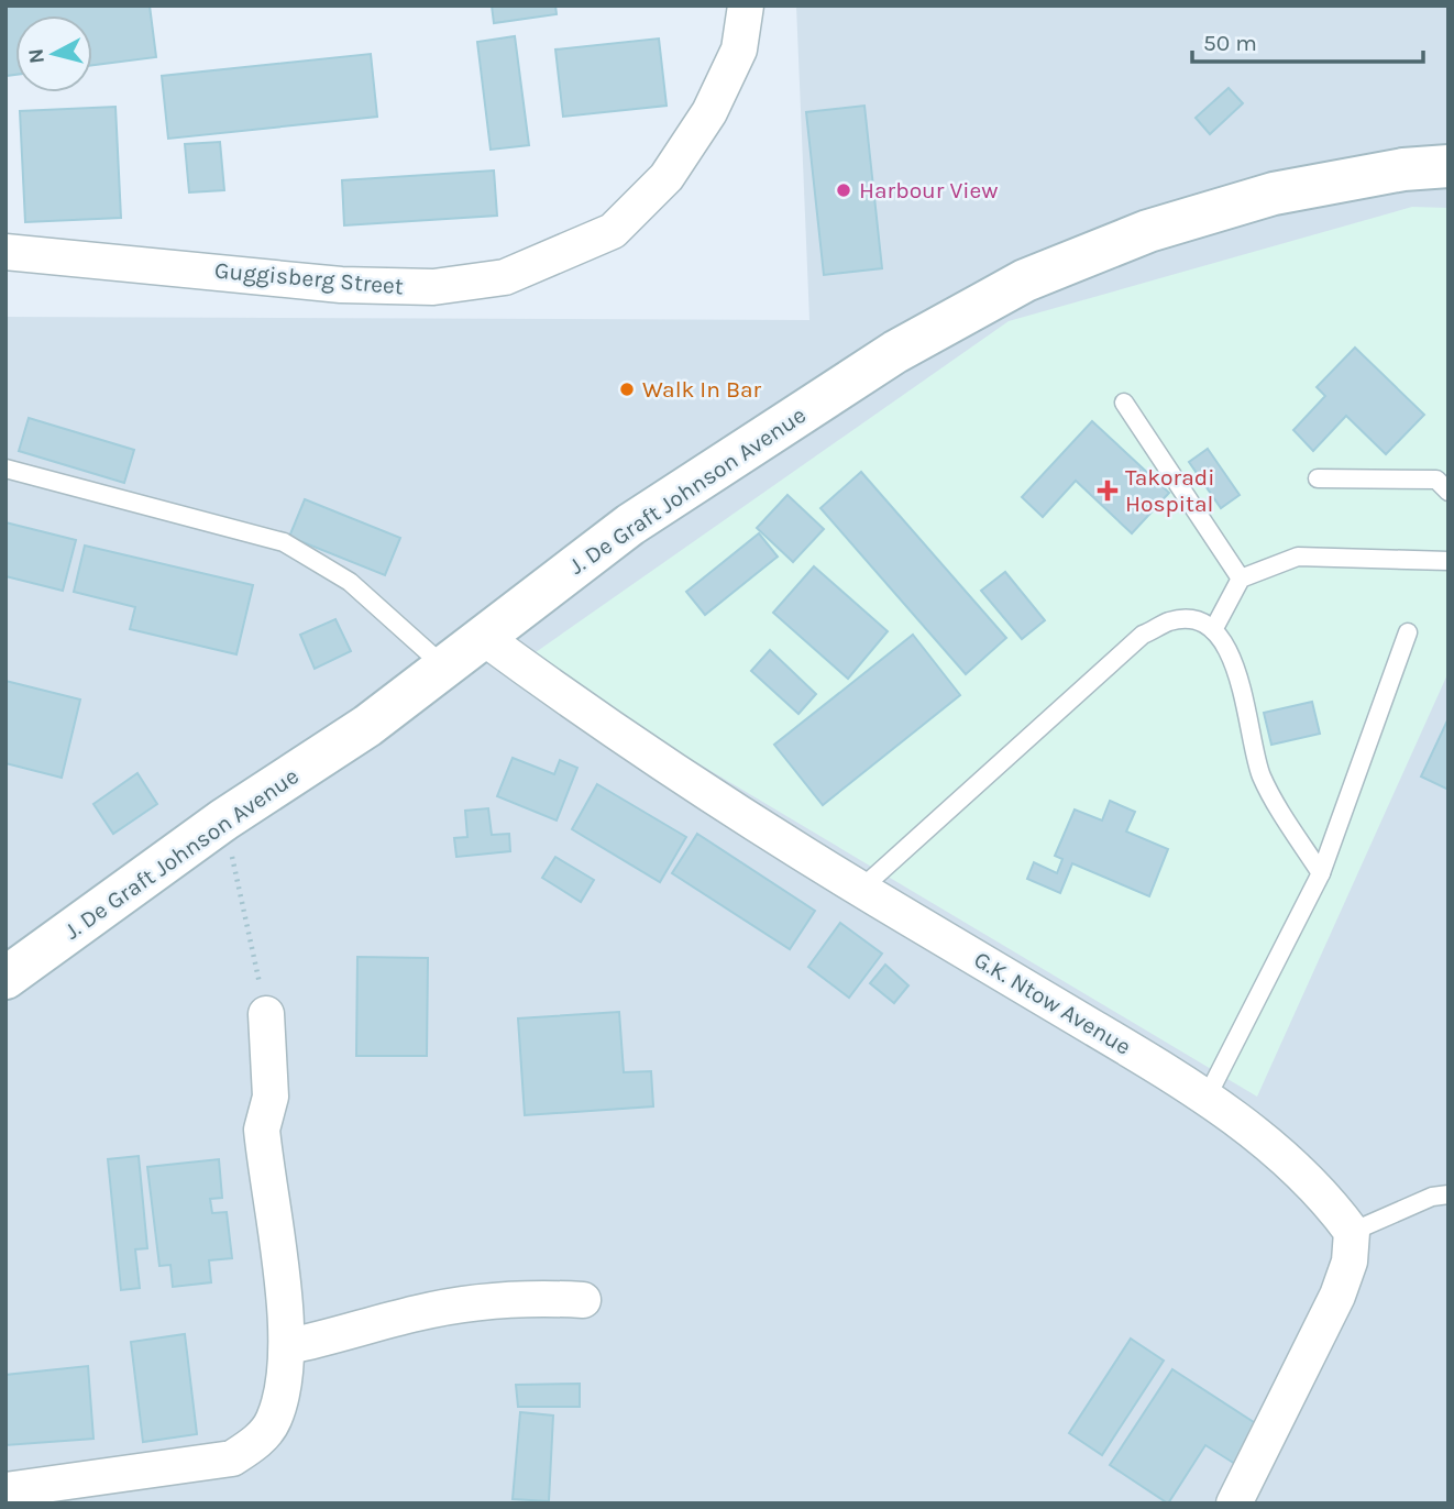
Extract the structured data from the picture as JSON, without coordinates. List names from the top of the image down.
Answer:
{
  "streets": {
    "street": ["Guggisberg Street", "J. De Graft Johnson Avenue", "G.K. Ntow Avenue"]
  },
  "crossings": [
    ["J. De Graft Johnson Avenue", "G.K. Ntow Avenue"]
  ],
  "places": {
    "other": ["Harbour View", "Walk In Bar"],
    "health": ["Takoradi Hospital"]
  },
  "scale_bar": "50 m",
  "north": "left"
}
